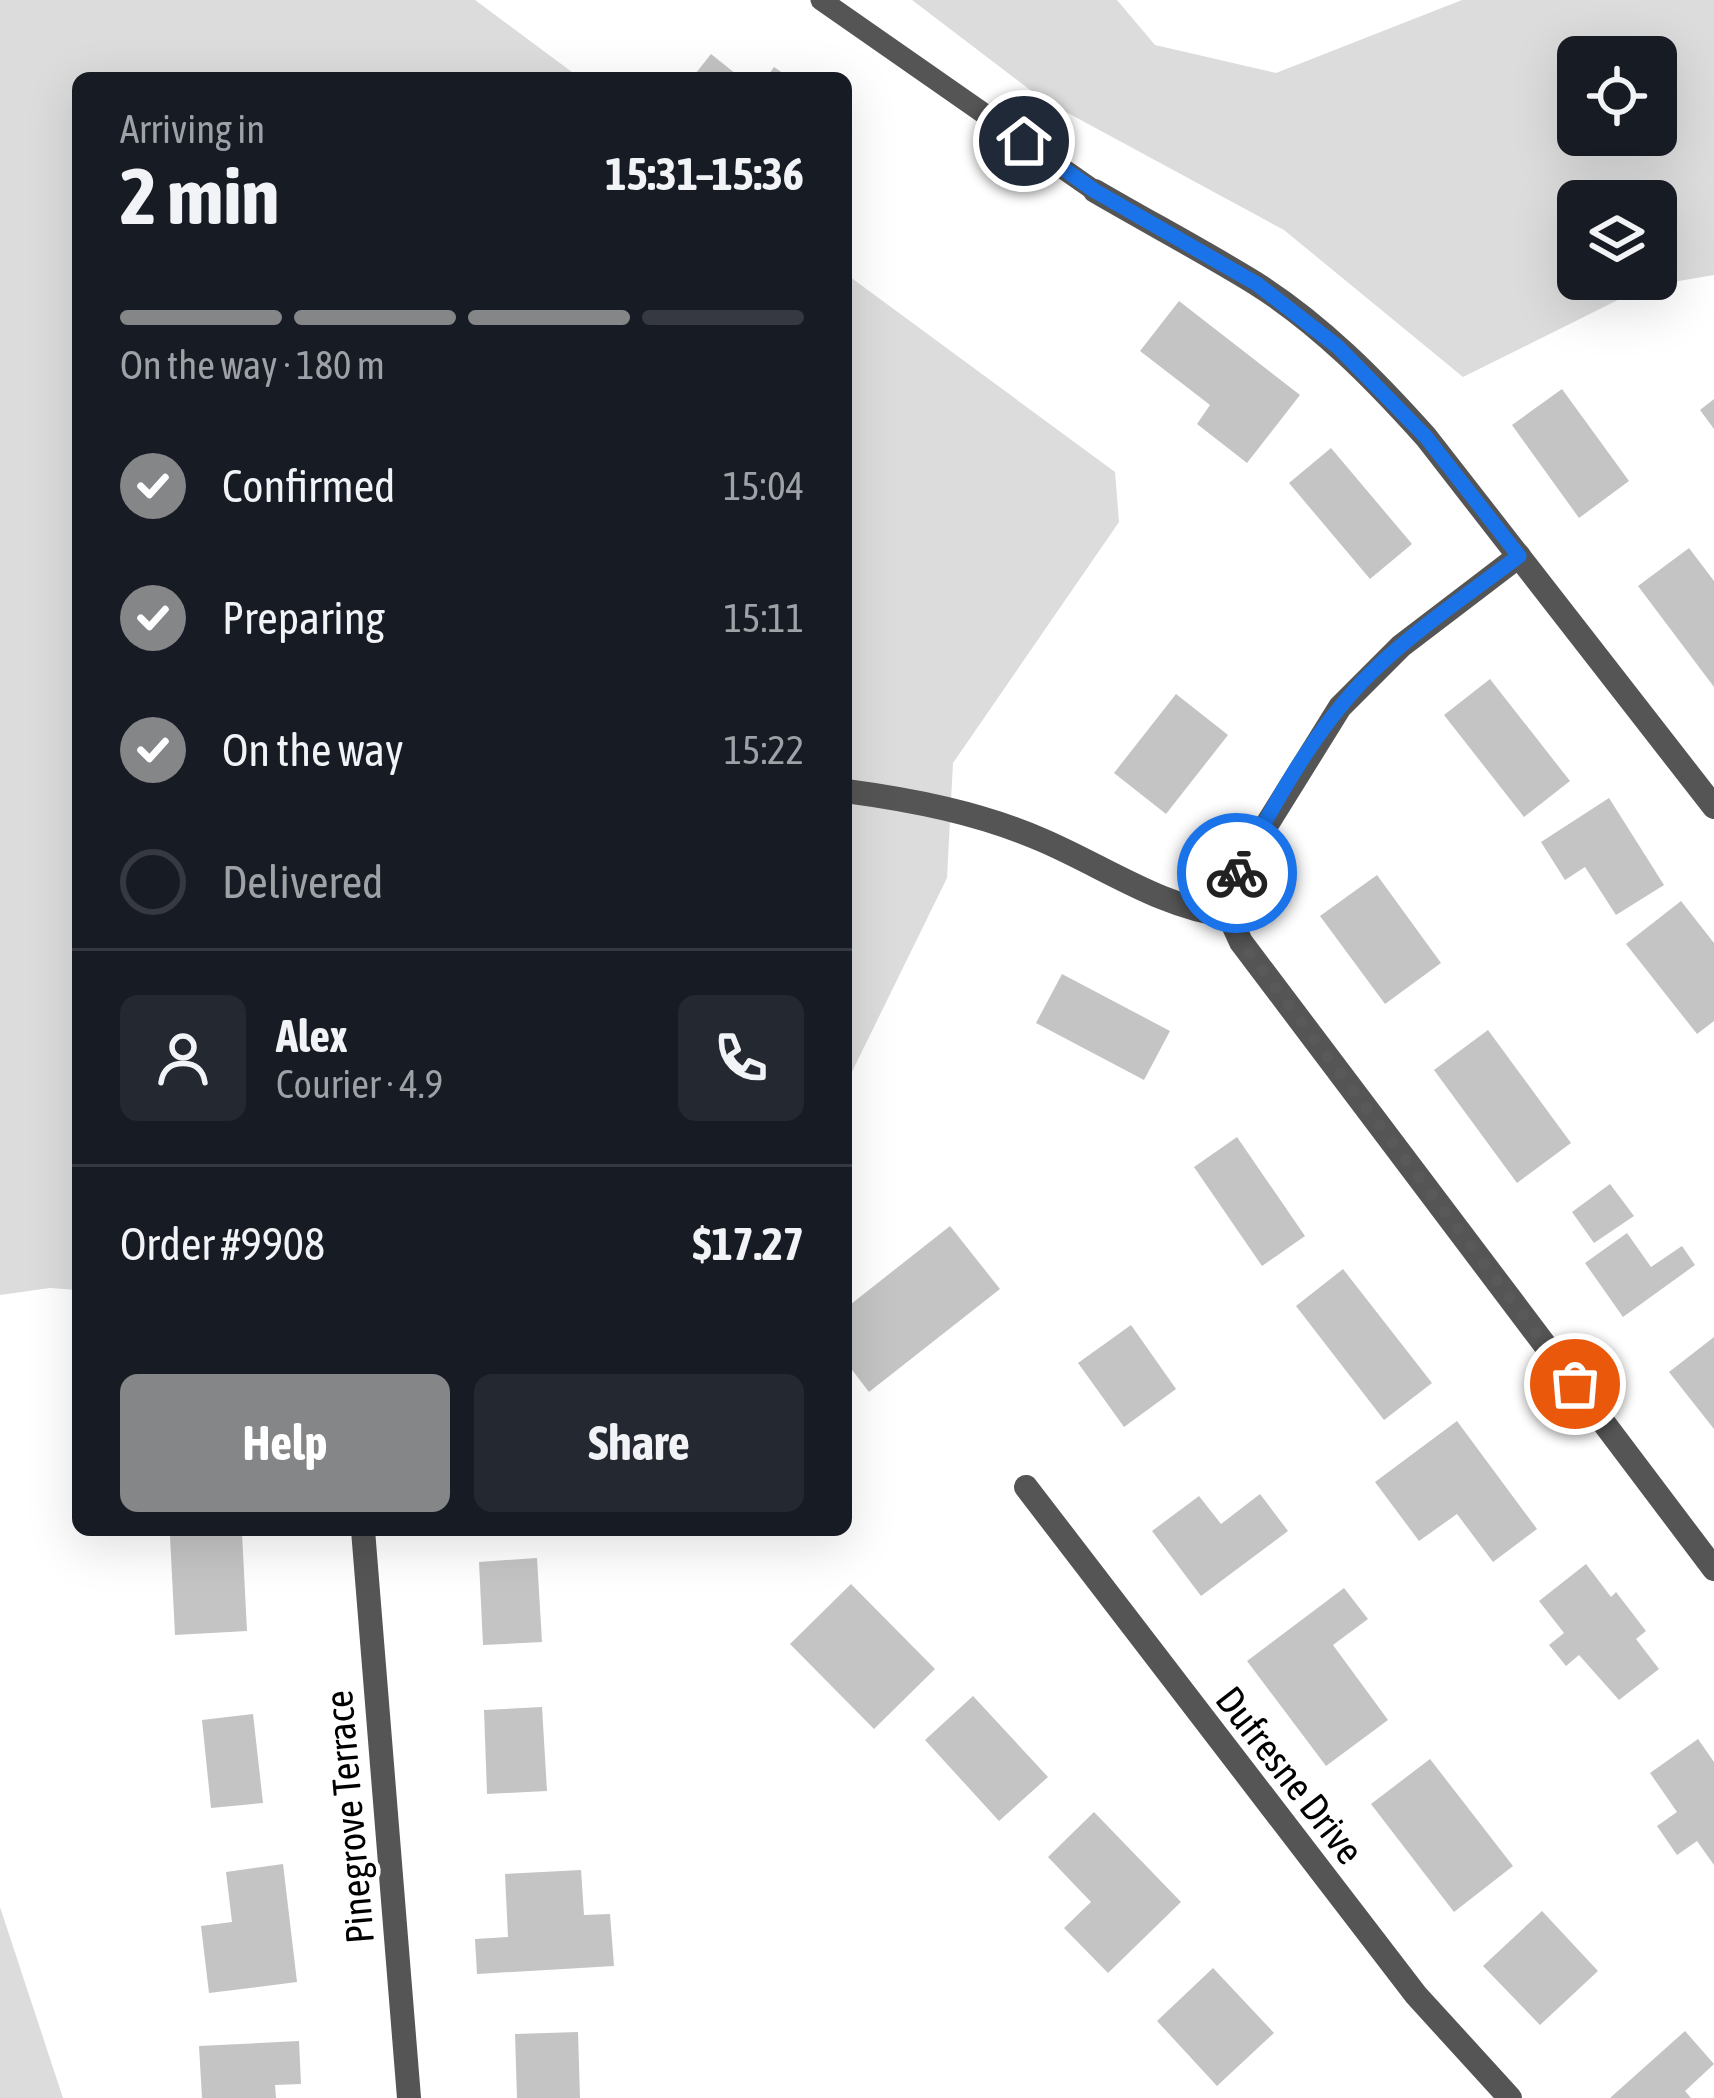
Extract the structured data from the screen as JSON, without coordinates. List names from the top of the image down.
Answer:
{
  "streets": {
    "street": ["Dufresne Drive", "Pinegrove Terrace"]
  },
  "page": {
    "heading": ["2 min", "Arriving in", "15:31–15:36"],
    "panel": [
      "Alex",
      "Courier · 4.9",
      "Order #9908",
      "$17.27"
    ],
    "bar": "On the way · 180 m",
    "list": [
      ["Confirmed", "15:04"],
      ["Preparing", "15:11"],
      ["On the way", "15:22"],
      "Delivered"
    ],
    "buttons": ["Help", "Share"]
  }
}
